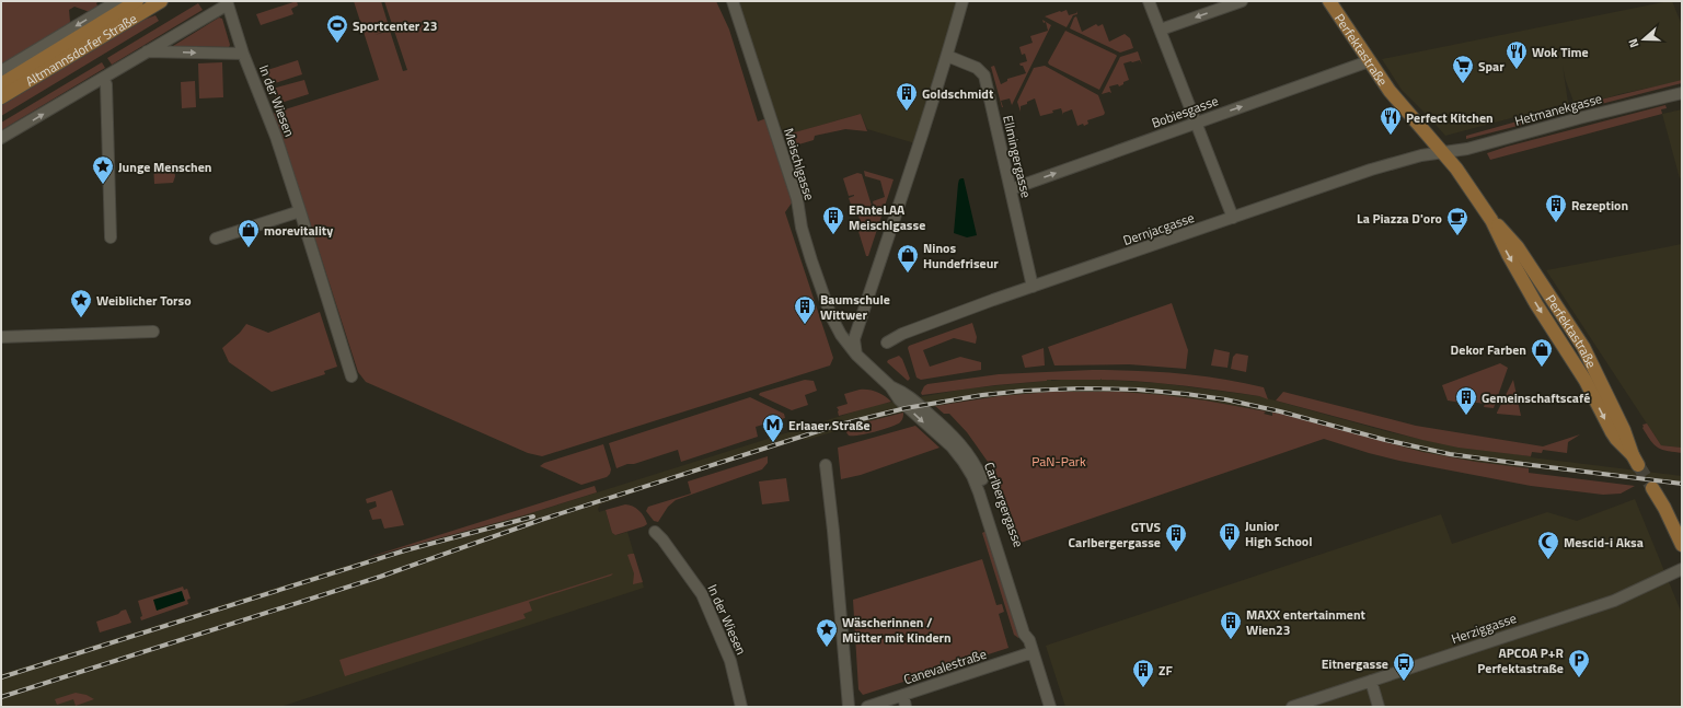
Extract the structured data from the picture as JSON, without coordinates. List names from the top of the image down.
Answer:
{
  "streets": {
    "main road": ["Altmannsdorfer Straße", "Perfektastraße"],
    "street": [
      "In der Wiesen",
      "Hetmanekgasse",
      "Bobiesgasse",
      "Ellmingergasse",
      "Meischlgasse",
      "Dernjacgasse",
      "Carlbergergasse",
      "Herziggasse",
      "Canevalestraße"
    ]
  },
  "crossings": [
    ["Perfektastraße", "Hetmanekgasse"],
    ["Perfektastraße", "Bobiesgasse"],
    ["Perfektastraße", "Dernjacgasse"],
    ["Hetmanekgasse", "Dernjacgasse"],
    ["Bobiesgasse", "Ellmingergasse"],
    ["Ellmingergasse", "Dernjacgasse"],
    ["Meischlgasse", "Carlbergergasse"],
    ["Carlbergergasse", "Canevalestraße"]
  ],
  "one_way": ["Bobiesgasse"],
  "parks": ["PaN-Park"],
  "places": {
    "sports": ["Sportcenter 23"],
    "restaurant": ["Wok Time", "Perfect Kitchen"],
    "supermarket": ["Spar"],
    "building": [
      "Goldschmidt",
      "Rezeption",
      "ERnteLAA Meischlgasse",
      "Baumschule Wittwer",
      "Gemeinschaftscafé",
      "Junior High School",
      "GTVS Carlbergergasse",
      "MAXX entertainment Wien23",
      "ZF"
    ],
    "place": ["Junge Menschen", "Weiblicher Torso", "Wäscherinnen / Mütter mit Kindern"],
    "cafe": ["La Piazza D'oro"],
    "shop": ["morevitality", "Ninos Hundefriseur", "Dekor Farben"],
    "metro station": ["Erlaaer Straße"],
    "mosque": ["Mescid-i Aksa"],
    "parking": ["APCOA P+R Perfektastraße"],
    "bus stop": ["Eitnergasse"]
  },
  "north": "left"
}
